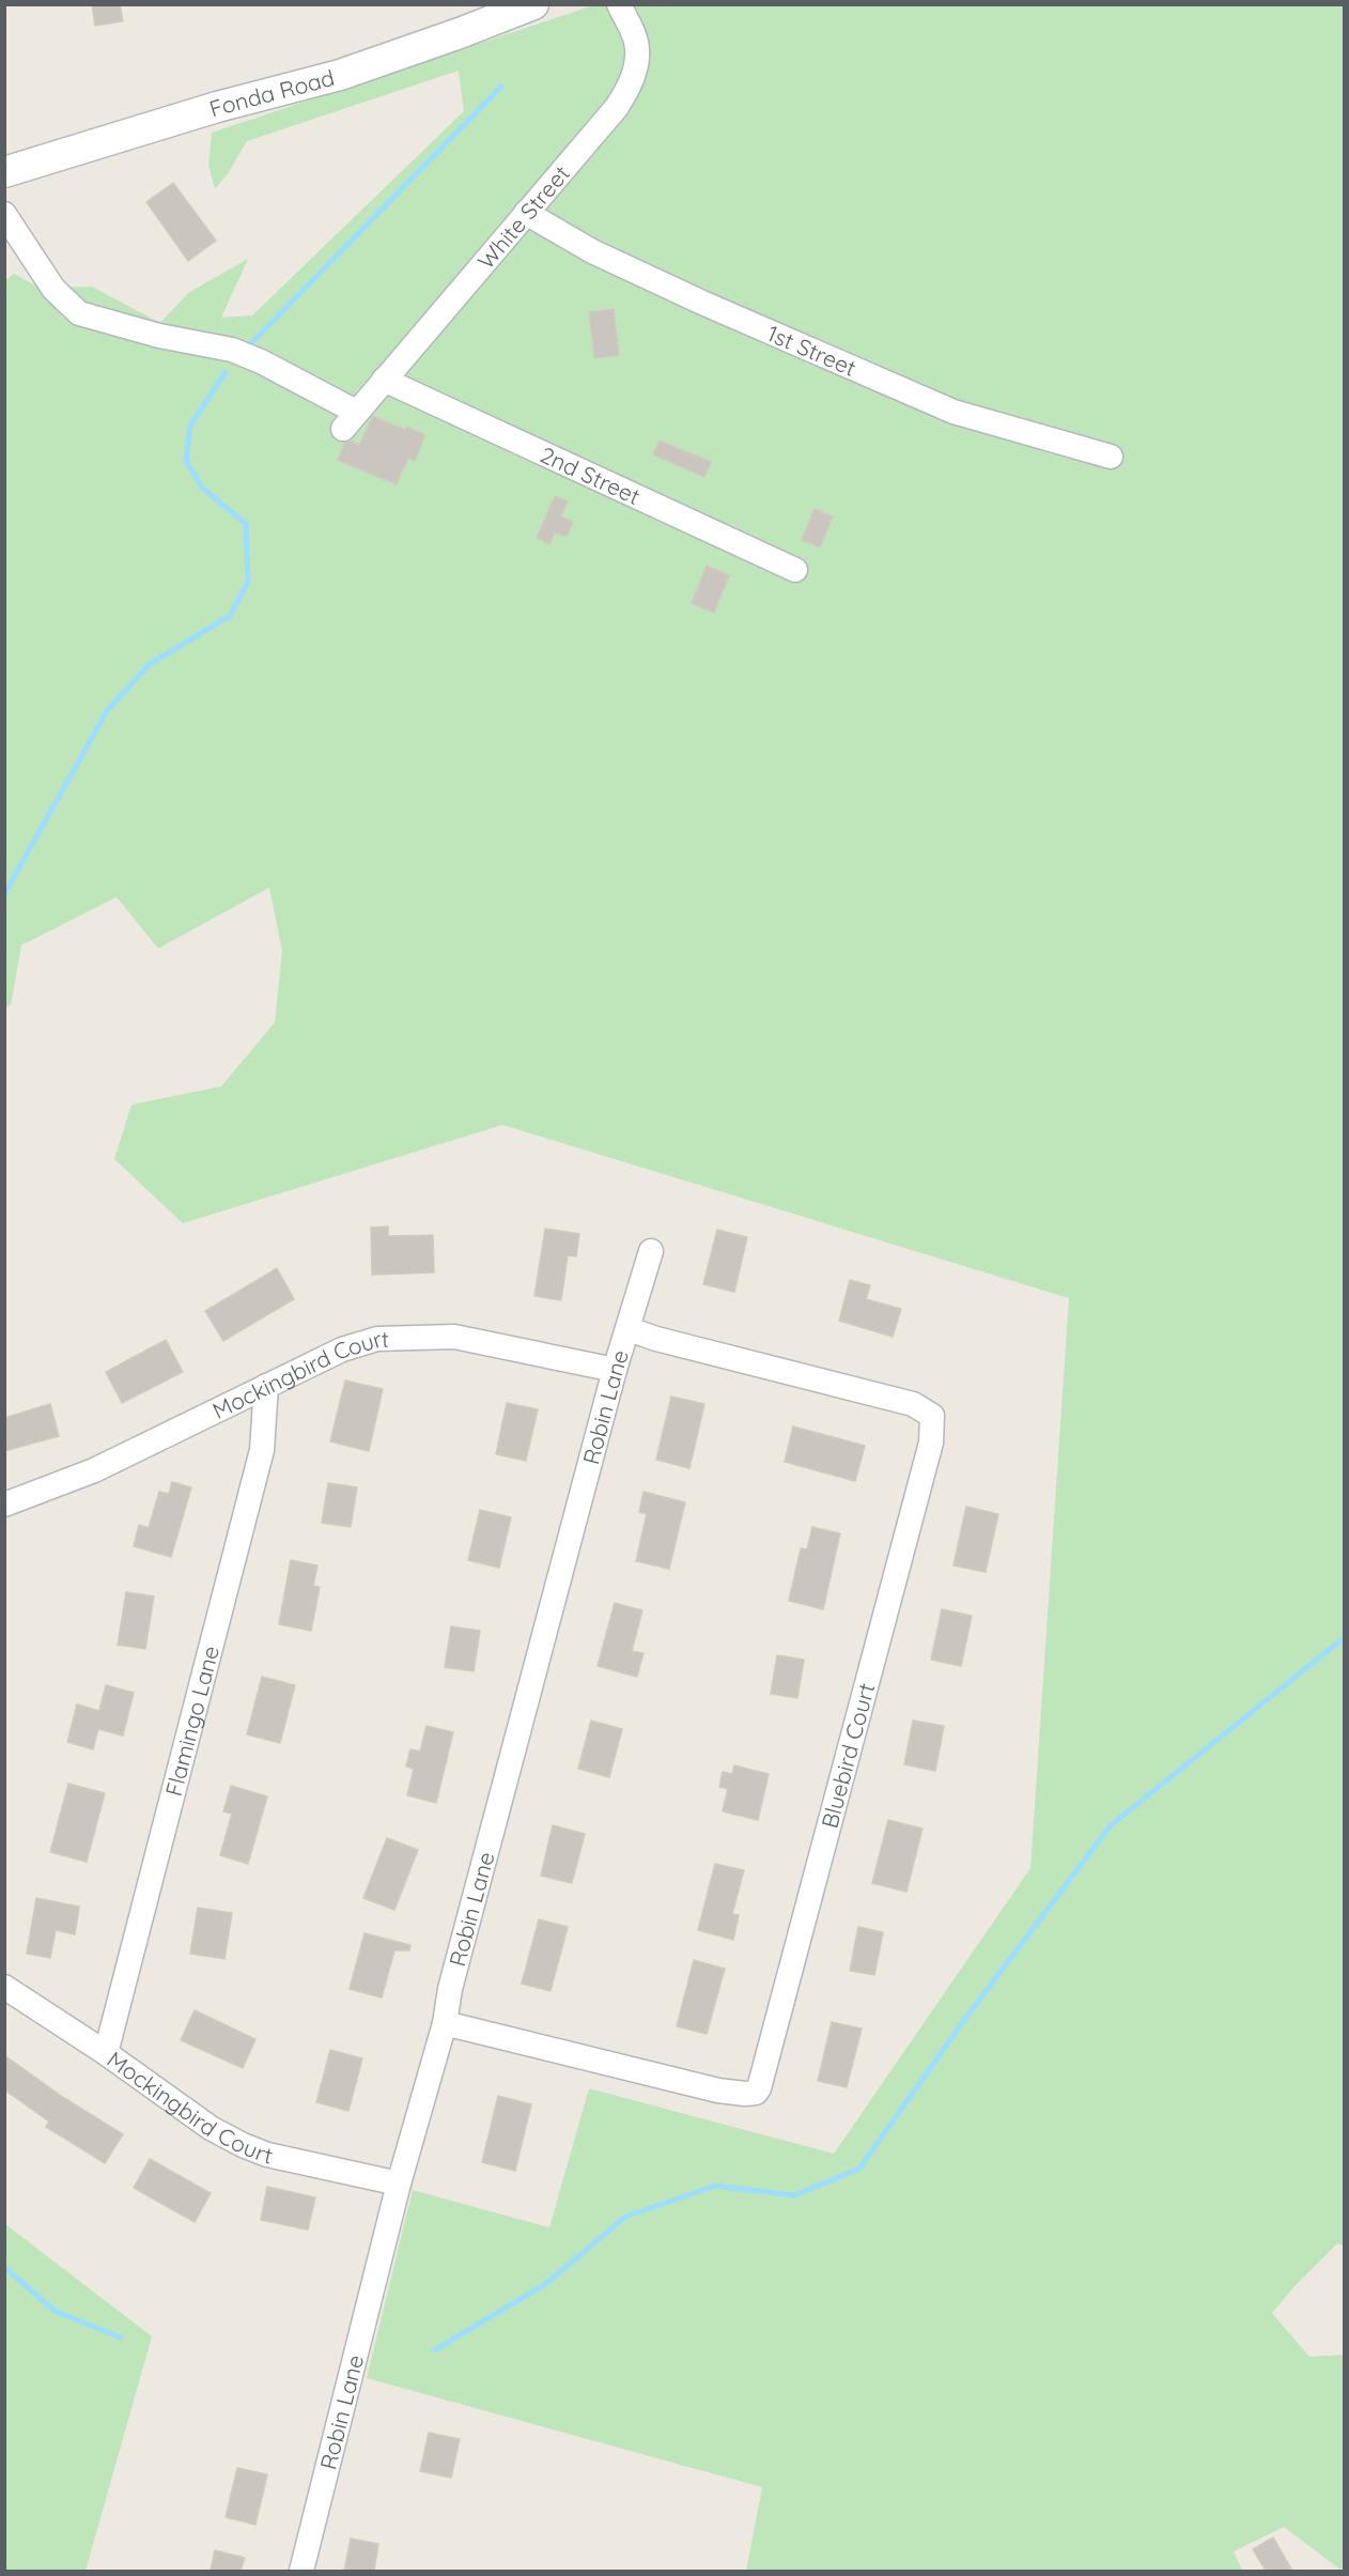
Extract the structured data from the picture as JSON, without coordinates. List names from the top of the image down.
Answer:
{
  "streets": {
    "street": [
      "Fonda Road",
      "White Street",
      "1st Street",
      "2nd Street",
      "Mockingbird Court",
      "Robin Lane",
      "Flamingo Lane",
      "Bluebird Court"
    ]
  },
  "crossings": [
    ["White Street", "1st Street"],
    ["White Street", "2nd Street"],
    ["Mockingbird Court", "Robin Lane"],
    ["Mockingbird Court", "Flamingo Lane"],
    ["Robin Lane", "Bluebird Court"]
  ]
}
